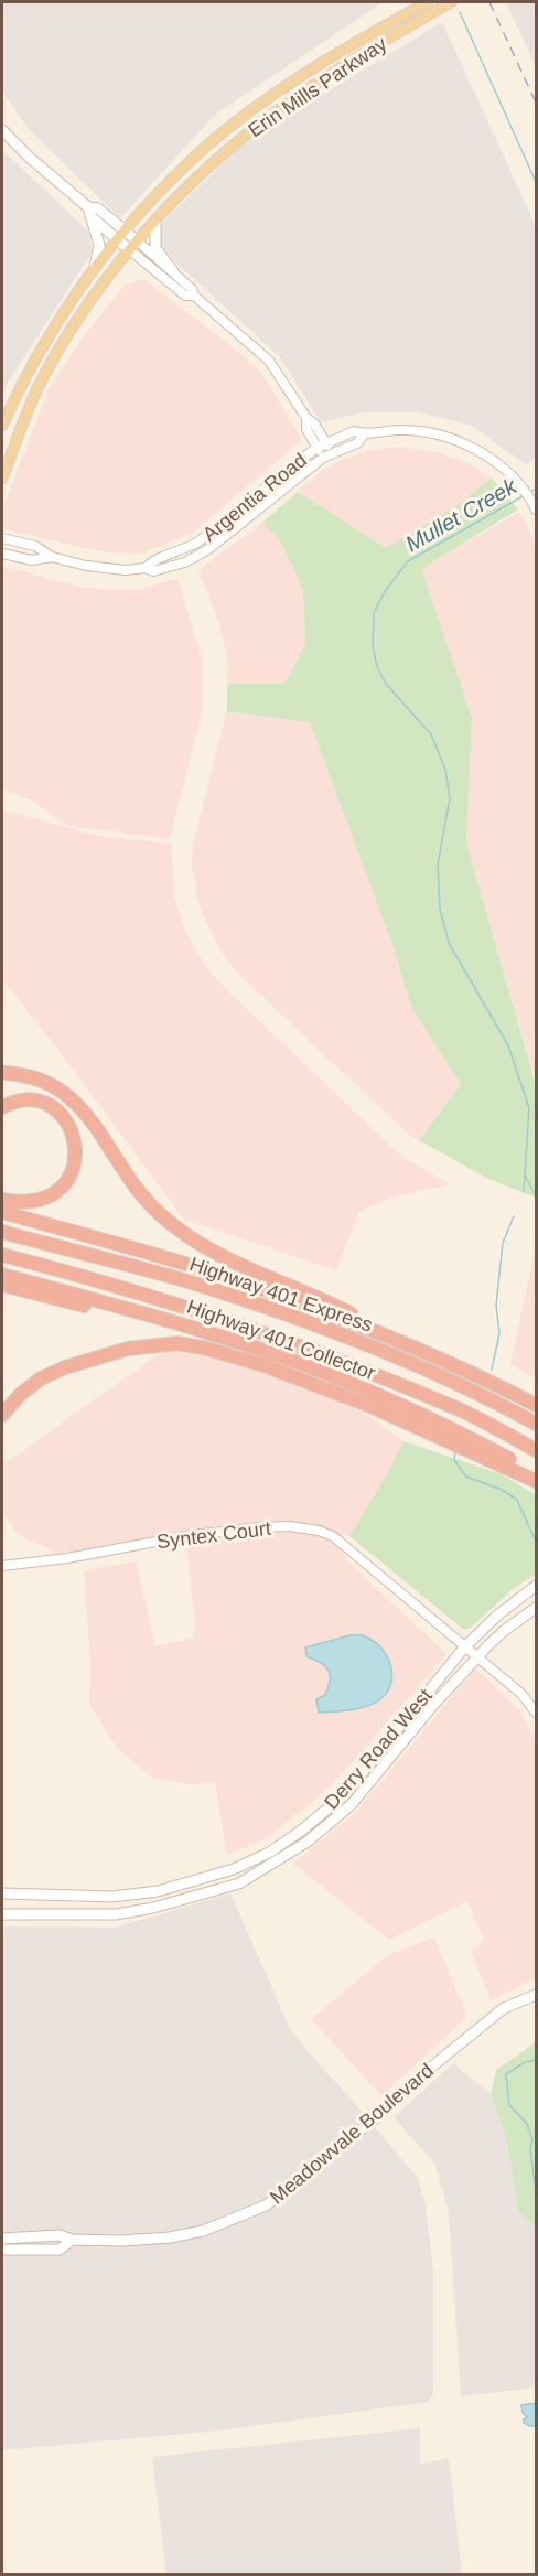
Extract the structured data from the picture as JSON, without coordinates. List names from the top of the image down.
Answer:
{
  "streets": {
    "highway": ["Highway 401 Express", "Highway 401 Collector"],
    "main road": ["Erin Mills Parkway", "Derry Road West", "Meadowvale Boulevard"],
    "street": ["Argentia Road", "Syntex Court"]
  },
  "crossings": [
    ["Syntex Court", "Derry Road West"]
  ],
  "water": ["Mullet Creek"]
}
